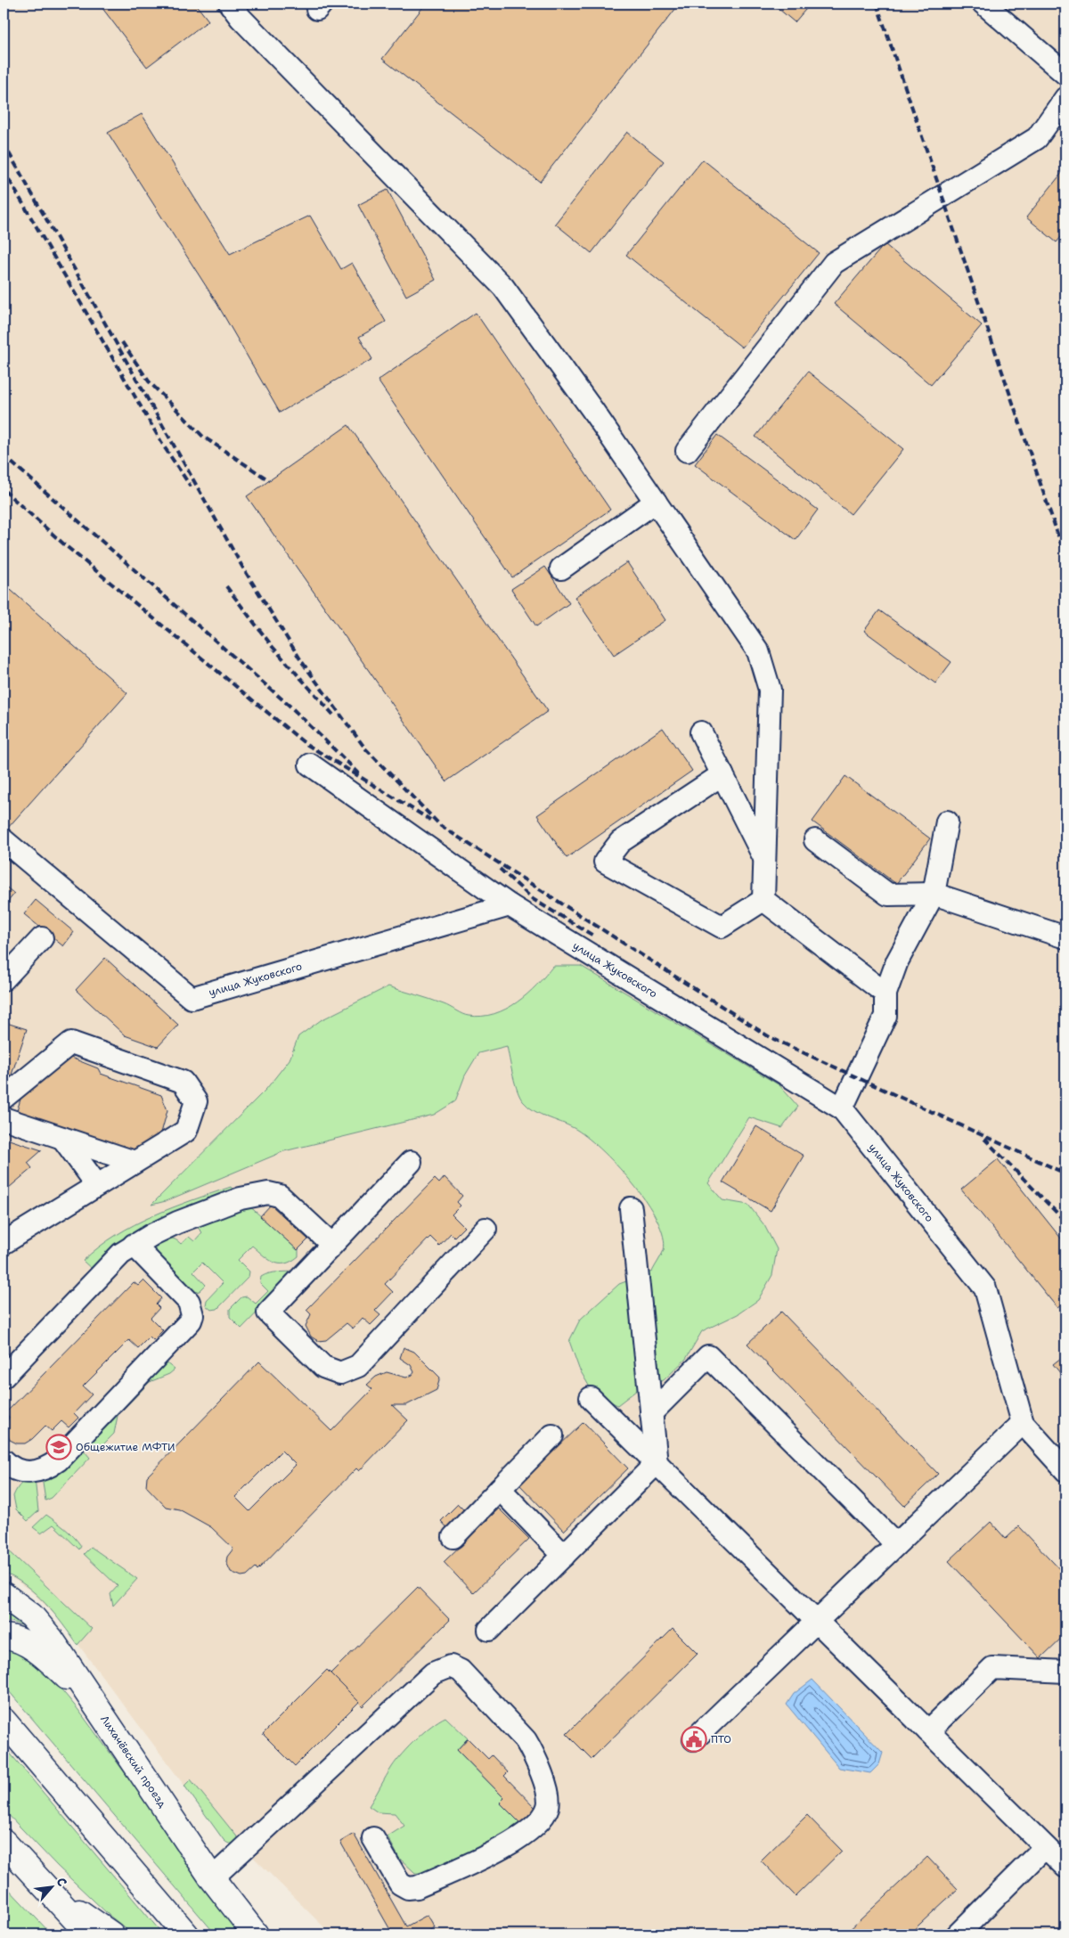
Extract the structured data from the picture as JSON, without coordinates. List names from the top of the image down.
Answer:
{
  "streets": {
    "main road": ["Лихачёвский проезд"],
    "street": ["улица Жуковского"]
  },
  "places": {
    "school or university": ["Общежитие МФТИ"],
    "public building": ["ПТО"]
  },
  "north": "top right"
}
